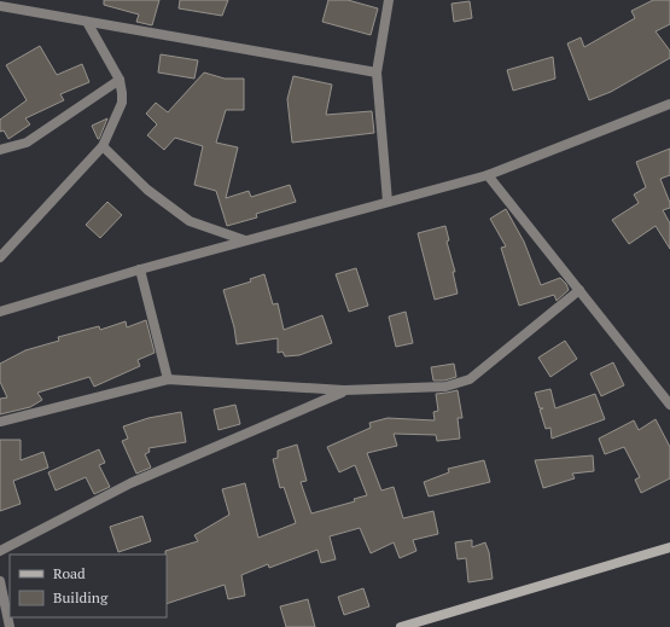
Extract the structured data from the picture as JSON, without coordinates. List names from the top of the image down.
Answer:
{
  "legend": ["Road", "Building"]
}
